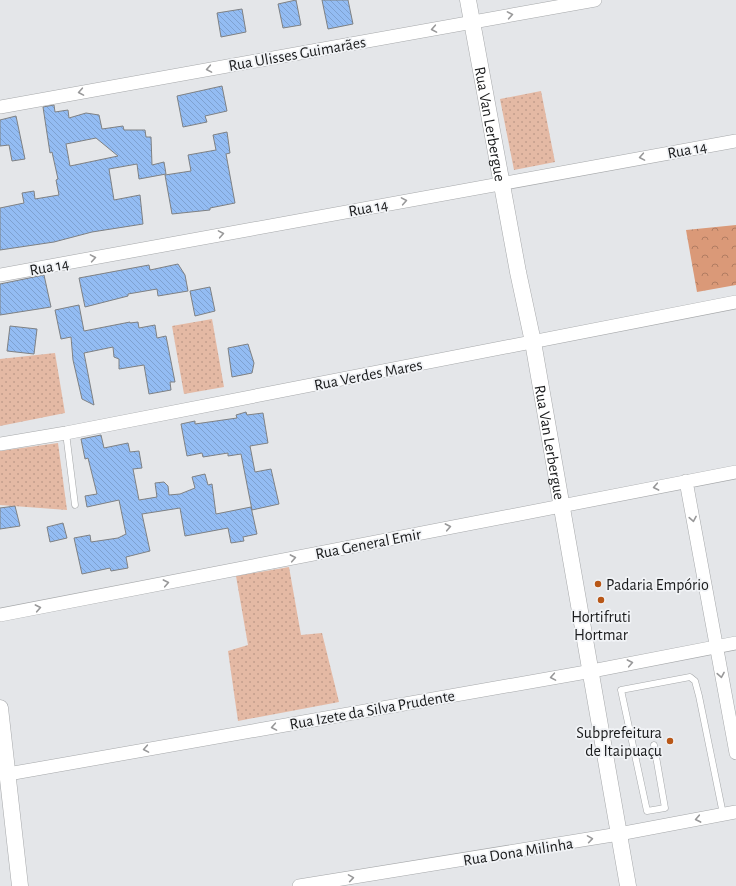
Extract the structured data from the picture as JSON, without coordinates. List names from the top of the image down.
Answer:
{
  "streets": {
    "street": [
      "Rua Ulisses Guimarães",
      "Rua Van Lerbergue",
      "Rua 14",
      "Rua Verdes Mares",
      "Rua General Emir",
      "Rua Izete da Silva Prudente",
      "Rua Dona Milinha"
    ]
  },
  "crossings": [
    ["Rua Ulisses Guimarães", "Rua Van Lerbergue"],
    ["Rua Van Lerbergue", "Rua 14"],
    ["Rua Van Lerbergue", "Rua Verdes Mares"],
    ["Rua Van Lerbergue", "Rua General Emir"],
    ["Rua Van Lerbergue", "Rua Izete da Silva Prudente"],
    ["Rua Van Lerbergue", "Rua Dona Milinha"]
  ],
  "places": ["Padaria Empório", "Hortifruti Hortmar", "Subprefeitura de Itaipuaçu"]
}
